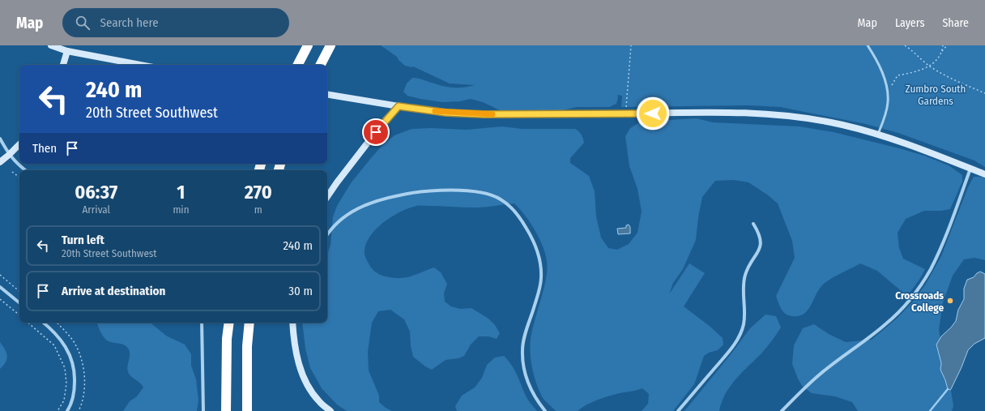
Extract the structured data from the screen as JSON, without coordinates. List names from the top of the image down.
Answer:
{
  "parks": ["Zumbro South Gardens"],
  "places": ["Crossroads College"],
  "page": {
    "header": "Map",
    "search": "Search here",
    "nav": ["Map", "Layers", "Share"],
    "turn": ["240 m", "20th Street Southwest"],
    "then": "Then",
    "eta": [
      "06:37",
      "Arrival",
      "1",
      "min",
      "270",
      "m"
    ],
    "list": [
      {
        "name": "Turn left",
        "note": "20th Street Southwest",
        "value": "240 m"
      },
      {
        "name": "Arrive at destination",
        "value": "30 m"
      }
    ]
  }
}
